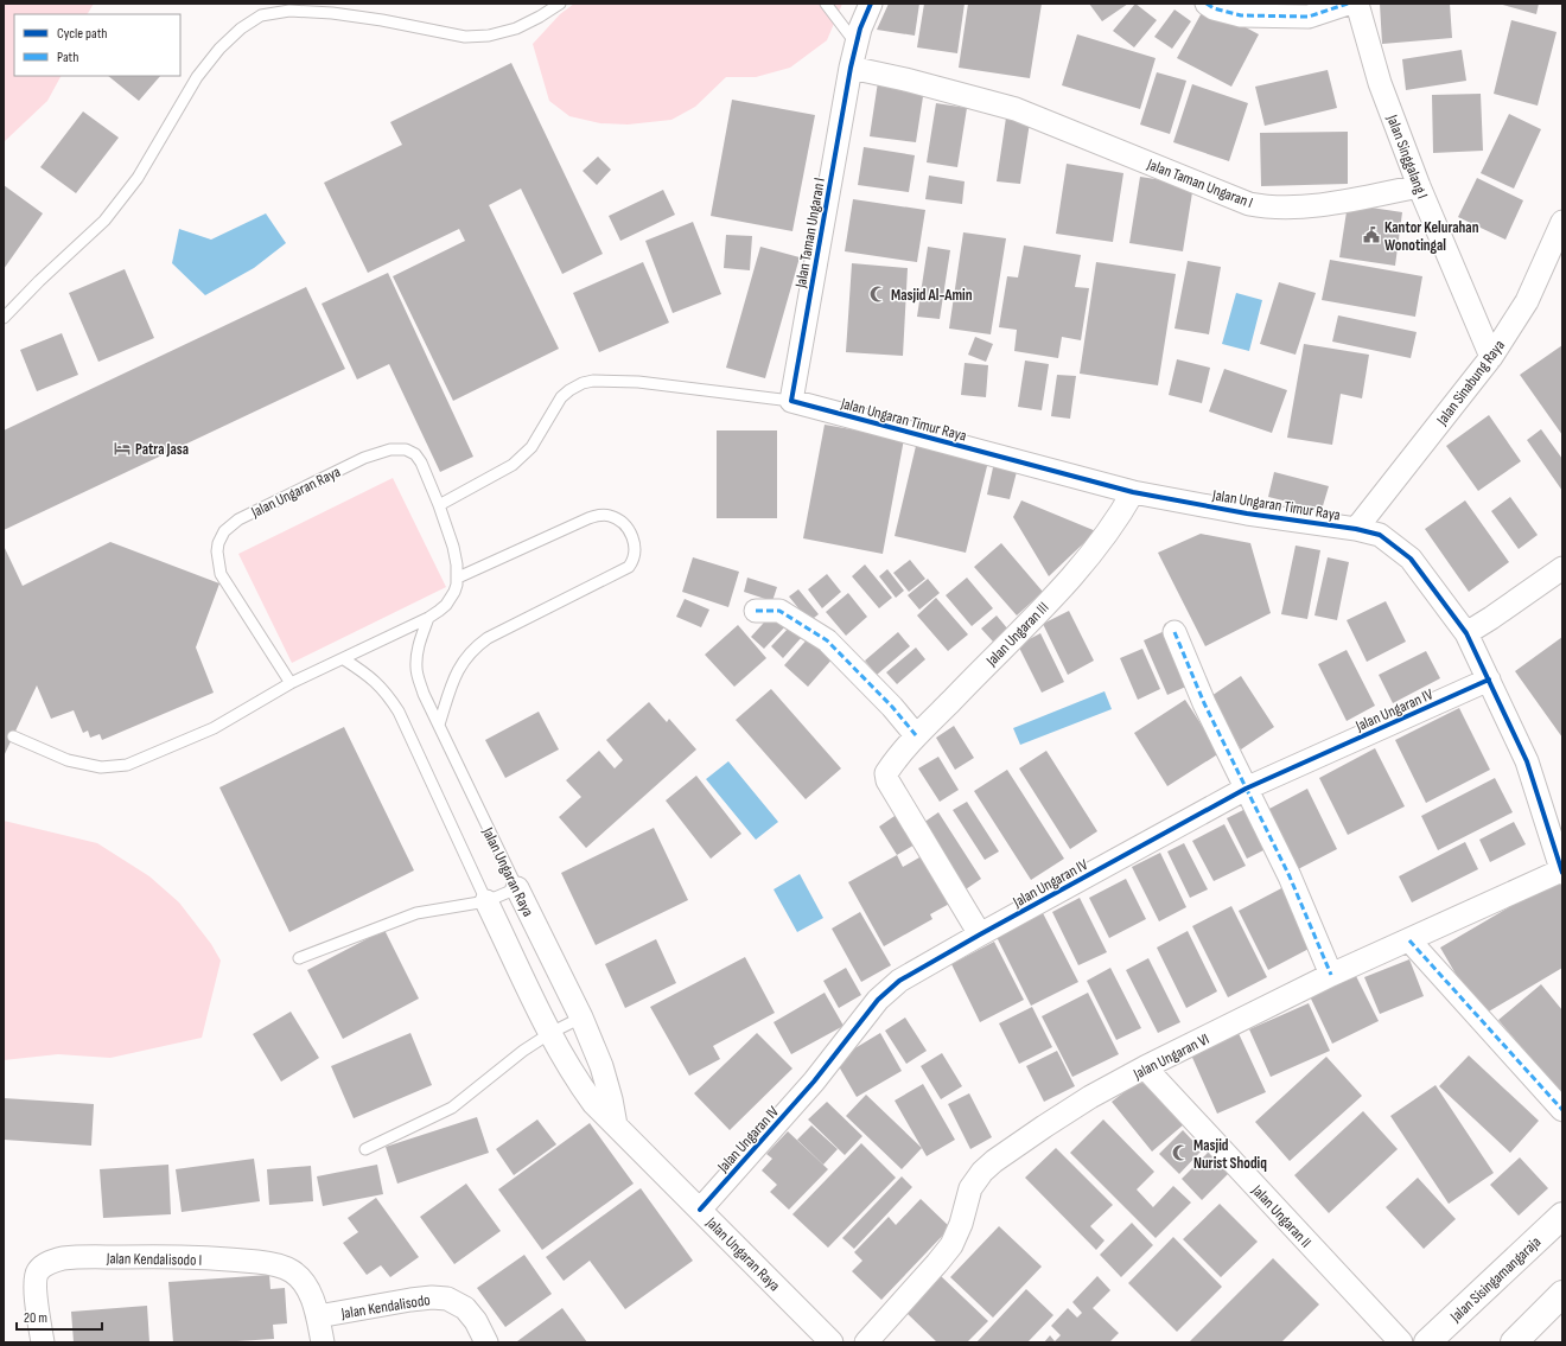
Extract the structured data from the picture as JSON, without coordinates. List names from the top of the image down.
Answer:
{
  "streets": {
    "main road": ["Jalan Sisingamangaraja"],
    "street": [
      "Jalan Singgalang I",
      "Jalan Taman Ungaran I",
      "Jalan Sinabung Raya",
      "Jalan Ungaran Timur Raya",
      "Jalan Ungaran Raya",
      "Jalan Ungaran III",
      "Jalan Ungaran IV",
      "Jalan Ungaran VI",
      "Jalan Ungaran II",
      "Jalan Kendalisodo I",
      "Jalan Kendalisodo"
    ]
  },
  "crossings": [
    ["Jalan Singgalang I", "Jalan Taman Ungaran I"],
    ["Jalan Singgalang I", "Jalan Sinabung Raya"],
    ["Jalan Taman Ungaran I", "Jalan Ungaran Timur Raya"],
    ["Jalan Sinabung Raya", "Jalan Ungaran Timur Raya"],
    ["Jalan Ungaran Timur Raya", "Jalan Ungaran III"],
    ["Jalan Ungaran Timur Raya", "Jalan Ungaran IV"],
    ["Jalan Ungaran Timur Raya", "Jalan Ungaran VI"],
    ["Jalan Ungaran Raya", "Jalan Ungaran IV"],
    ["Jalan Ungaran III", "Jalan Ungaran IV"],
    ["Jalan Ungaran VI", "Jalan Ungaran II"],
    ["Jalan Kendalisodo I", "Jalan Kendalisodo"]
  ],
  "places": {
    "public building": ["Kantor Kelurahan Wonotingal"],
    "mosque": ["Masjid Al-Amin", "Masjid Nurist Shodiq"],
    "hotel": ["Patra Jasa"]
  },
  "legend": ["Cycle path", "Path"],
  "scale_bar": "20 m"
}
